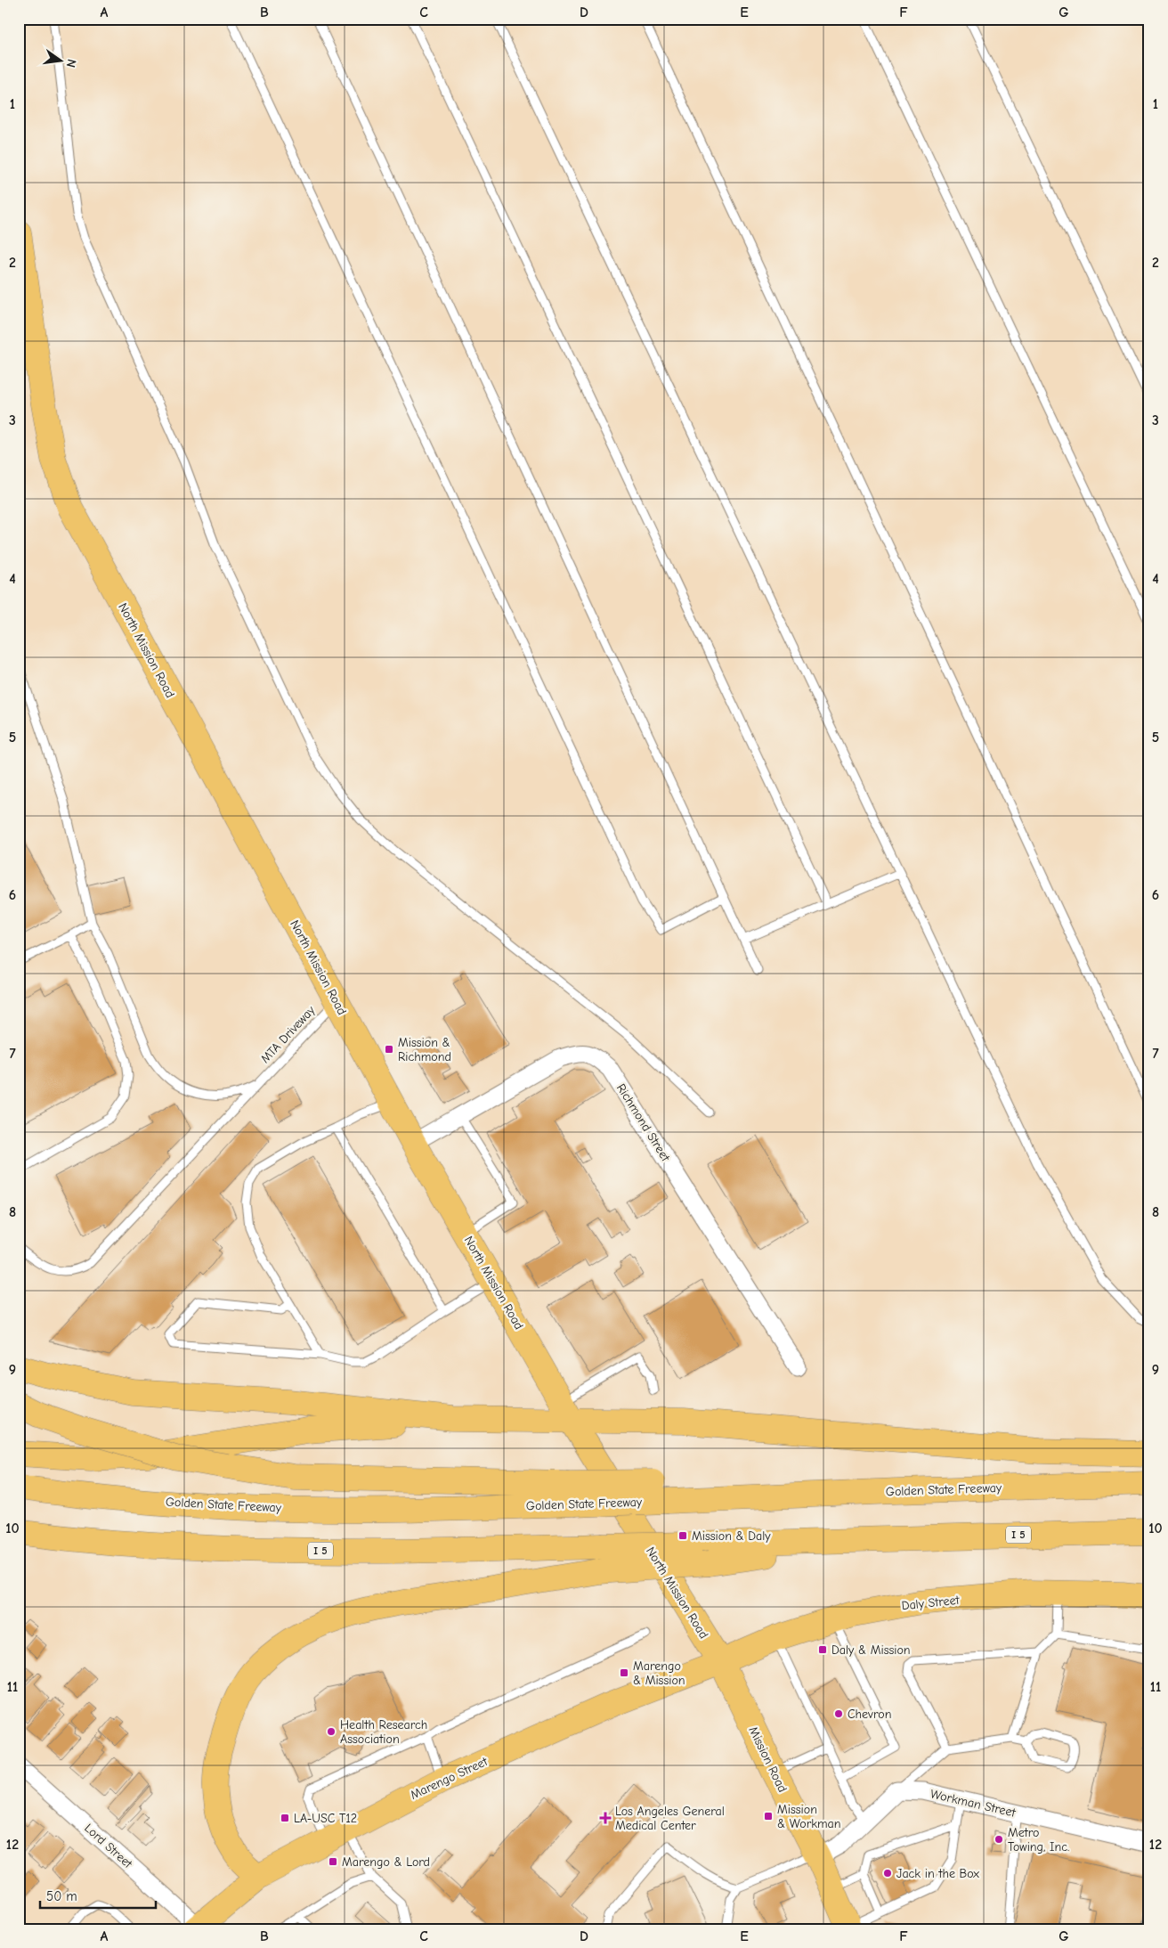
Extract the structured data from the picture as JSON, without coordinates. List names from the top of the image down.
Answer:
{
  "streets": {
    "main road": [
      "North Mission Road",
      "Golden State Freeway",
      "I 5",
      "Daly Street",
      "Mission Road",
      "Marengo Street"
    ],
    "street": ["Richmond Street", "Workman Street", "Lord Street"],
    "lane": ["MTA Driveway"]
  },
  "crossings": [
    ["North Mission Road", "MTA Driveway"],
    ["North Mission Road", "Richmond Street"],
    ["North Mission Road", "Daly Street"],
    ["North Mission Road", "Mission Road"],
    ["North Mission Road", "Marengo Street"],
    ["Daly Street", "Mission Road"],
    ["Daly Street", "Marengo Street"],
    ["Mission Road", "Marengo Street"],
    ["Marengo Street", "Lord Street"]
  ],
  "places": {
    "transit": [
      "Mission & Richmond",
      "Mission & Daly",
      "Daly & Mission",
      "Marengo & Mission",
      "Mission & Workman",
      "LA-USC T12",
      "Marengo & Lord"
    ],
    "other": [
      "Chevron",
      "Health Research Association",
      "Metro Towing, Inc.",
      "Jack in the Box"
    ],
    "health": ["Los Angeles General Medical Center"]
  },
  "scale_bar": "50 m",
  "north": "right",
  "grid": {
    "columns": [
      "A",
      "B",
      "C",
      "D",
      "E",
      "F",
      "G"
    ],
    "rows": [
      "1",
      "2",
      "3",
      "4",
      "5",
      "6",
      "7",
      "8",
      "9",
      "10",
      "11",
      "12"
    ]
  }
}
